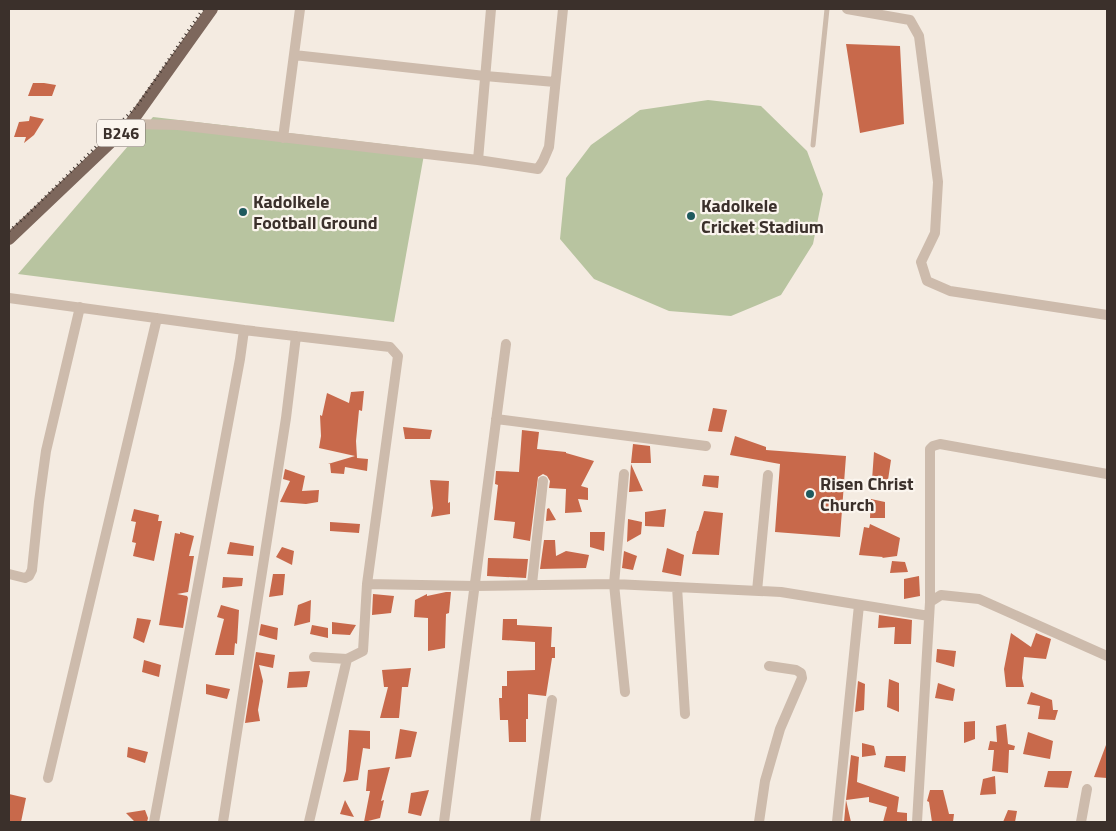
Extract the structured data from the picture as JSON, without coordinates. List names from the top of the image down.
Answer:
{
  "streets": {
    "main road": ["B246"]
  },
  "places": ["Kadolkele Football Ground", "Kadolkele Cricket Stadium", "Risen Christ Church"]
}
